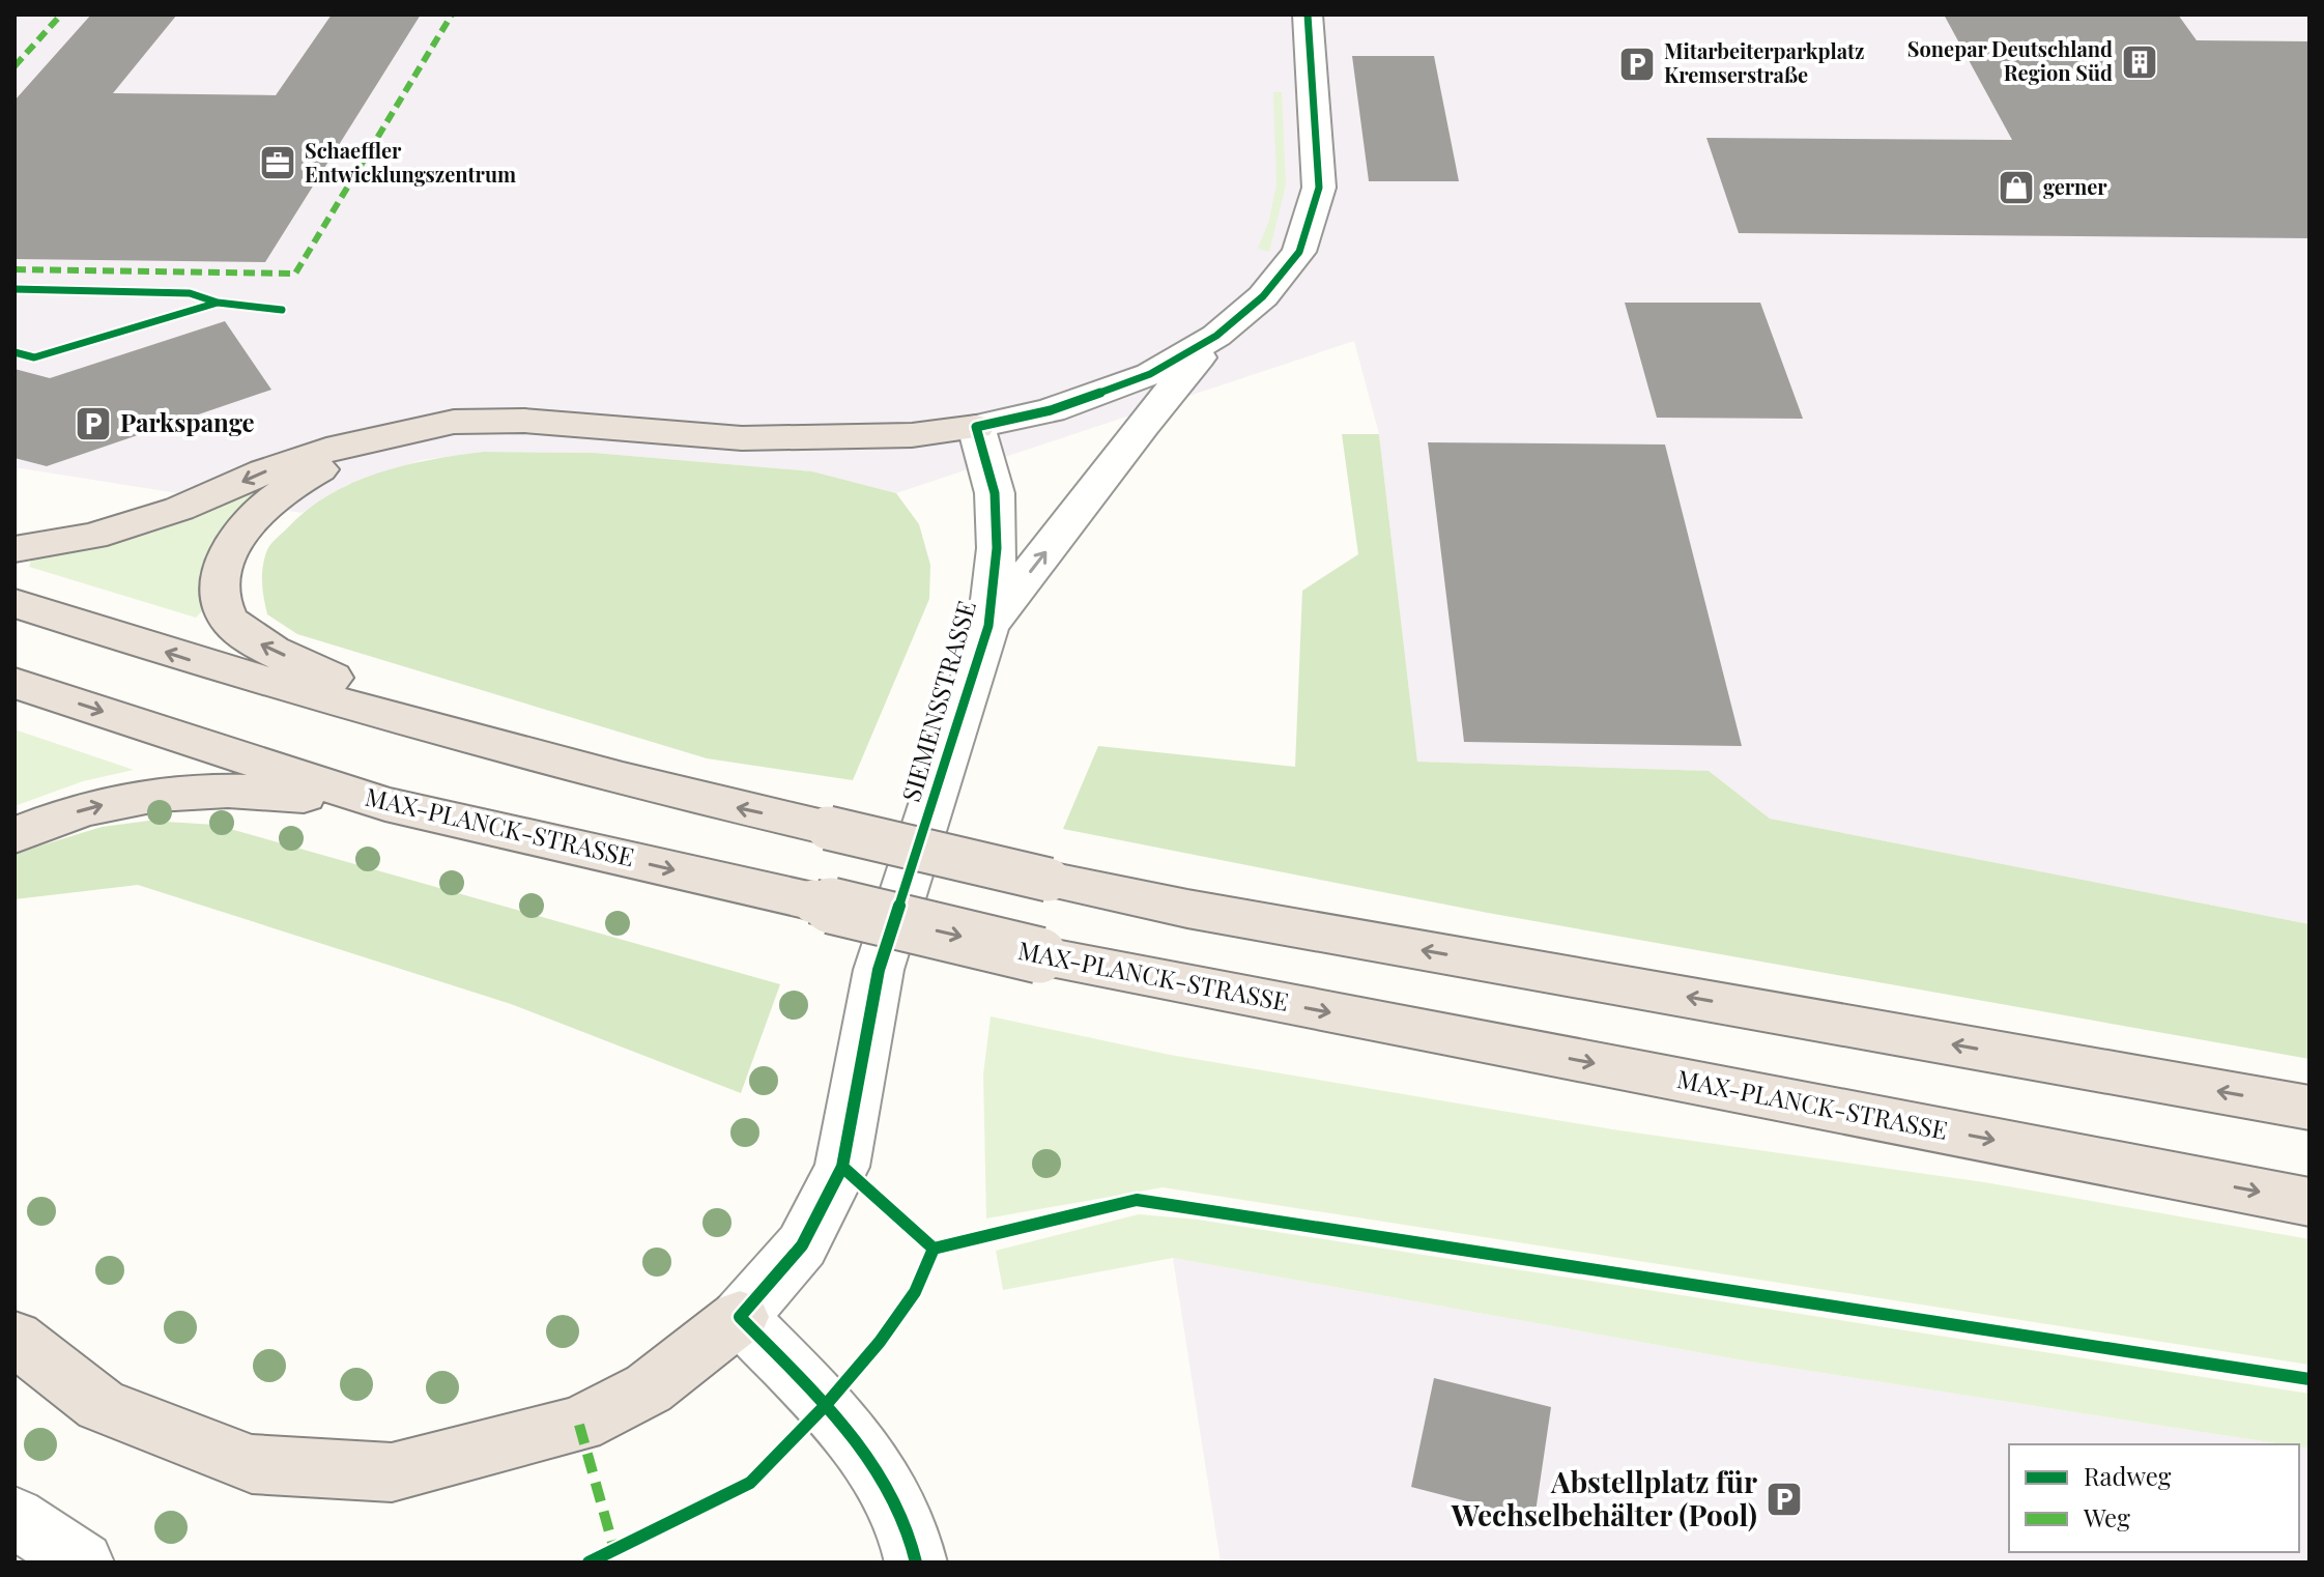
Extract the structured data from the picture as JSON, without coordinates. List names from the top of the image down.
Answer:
{
  "streets": {
    "highway": ["MAX-PLANCK-STRASSE"],
    "street": ["SIEMENSSTRASSE"]
  },
  "places": {
    "building": ["Sonepar Deutschland Region Süd"],
    "parking": ["Mitarbeiterparkplatz Kremserstraße", "Parkspange", "Abstellplatz für Wechselbehälter (Pool)"],
    "office": ["Schaeffler Entwicklungszentrum"],
    "shop": ["gerner"]
  },
  "legend": ["Radweg", "Weg"]
}
